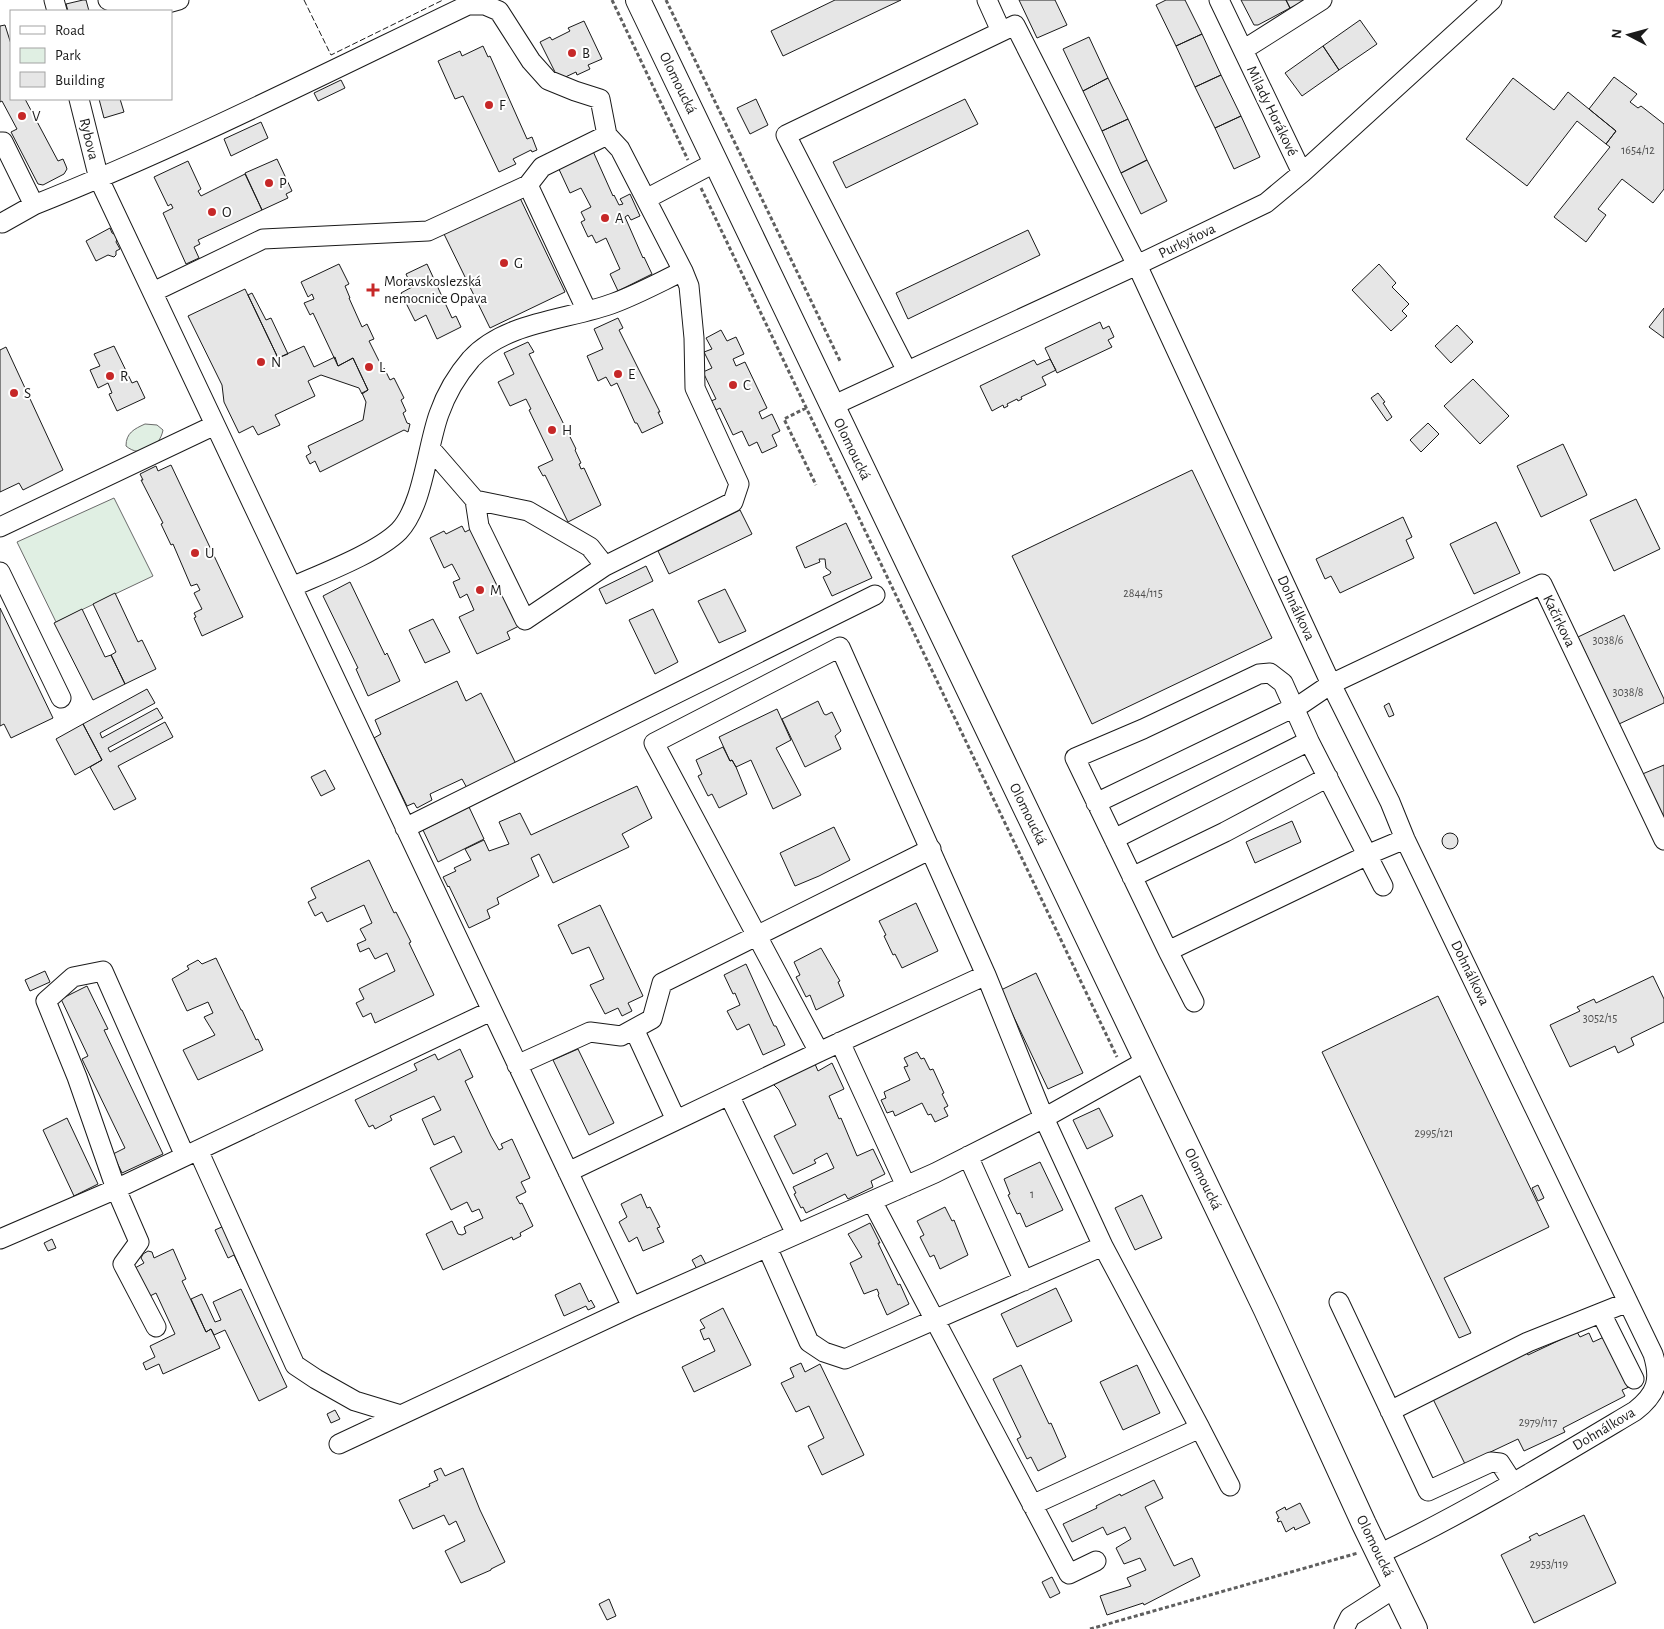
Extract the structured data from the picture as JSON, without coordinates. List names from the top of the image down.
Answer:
{
  "streets": {
    "main road": ["Olomoucká"],
    "street": [
      "Milady Horákové",
      "Rybova",
      "Purkyňova",
      "Dohnálkova",
      "Kačírkova"
    ]
  },
  "crossings": [
    ["Olomoucká", "Purkyňova"],
    ["Olomoucká", "Dohnálkova"],
    ["Milady Horákové", "Purkyňova"],
    ["Purkyňova", "Dohnálkova"],
    ["Dohnálkova", "Kačírkova"]
  ],
  "places": {
    "other": [
      "B",
      "F",
      "V",
      "P",
      "O",
      "A",
      "G",
      "N",
      "L",
      "E",
      "R",
      "C",
      "S",
      "H",
      "U",
      "M"
    ],
    "health": ["Moravskoslezská nemocnice Opava"]
  },
  "house_numbers": [
    "1654/12",
    "2844/115",
    "3038/6",
    "3038/8",
    "3052/15",
    "2995/121",
    "1",
    "2979/117",
    "2953/119"
  ],
  "legend": ["Road", "Park", "Building"],
  "north": "left"
}
